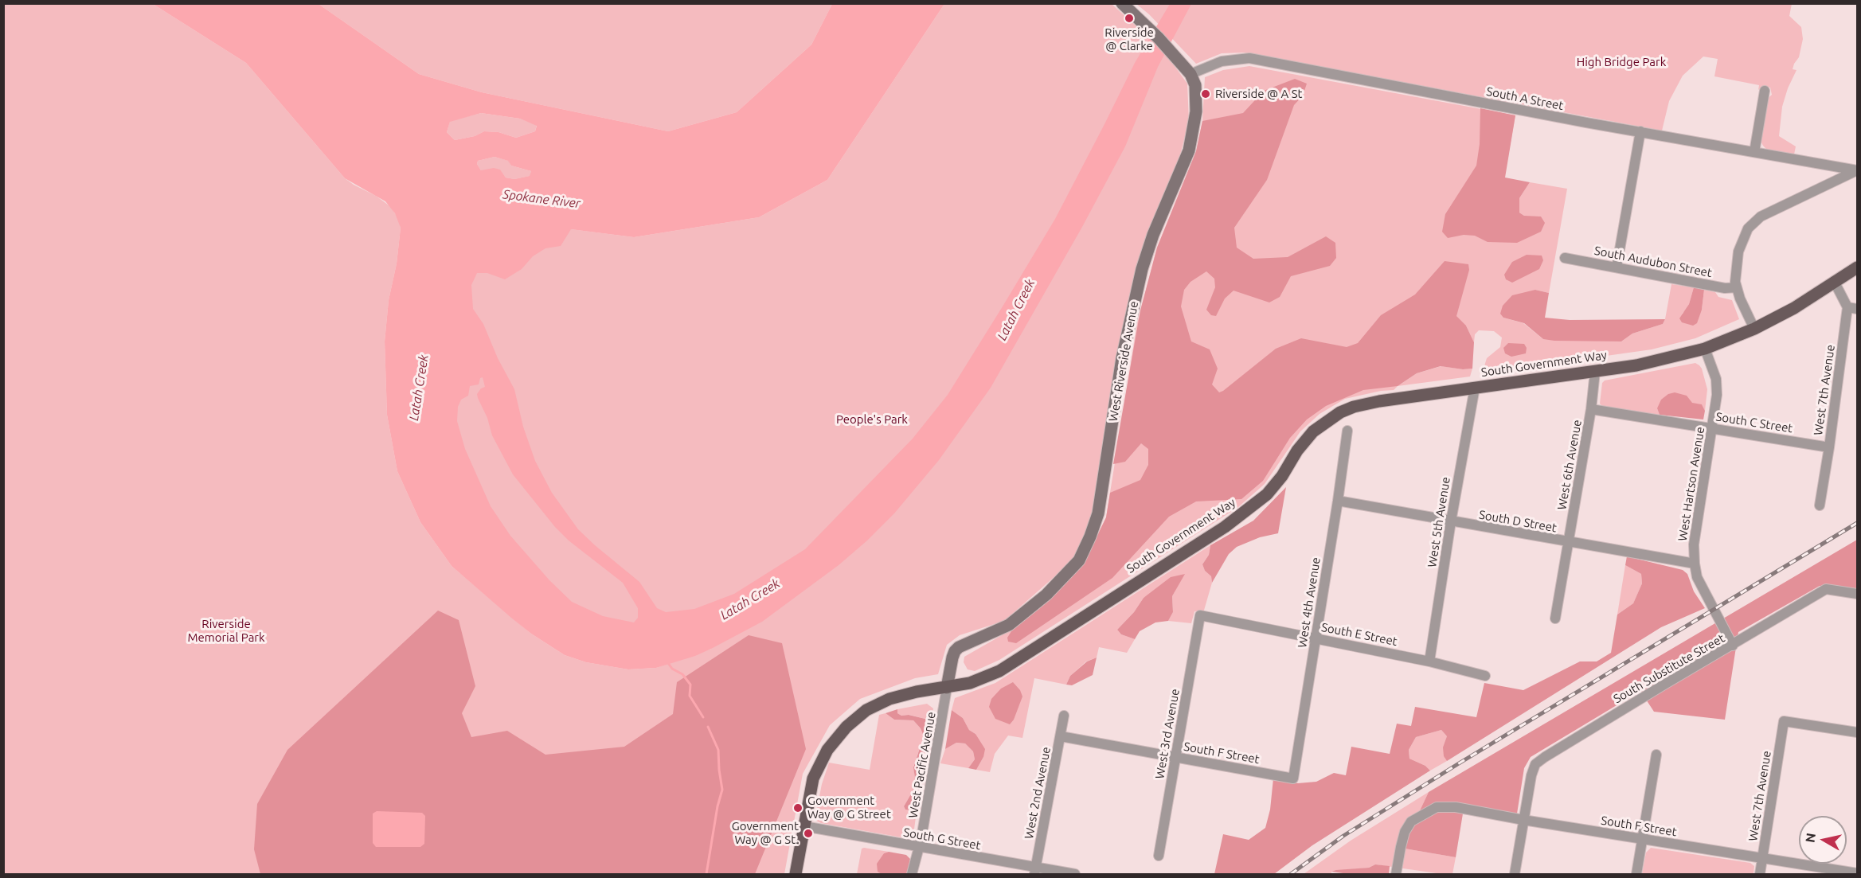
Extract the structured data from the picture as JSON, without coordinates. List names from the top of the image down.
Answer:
{
  "streets": {
    "main road": ["West Riverside Avenue", "South Government Way"],
    "street": [
      "South A Street",
      "South Audubon Street",
      "West 7th Avenue",
      "South C Street",
      "West 6th Avenue",
      "West Hartson Avenue",
      "South D Street",
      "West 5th Avenue",
      "West 4th Avenue",
      "South E Street",
      "South Substitute Street",
      "West 3rd Avenue",
      "South F Street",
      "West Pacific Avenue",
      "West 2nd Avenue",
      "South G Street"
    ]
  },
  "crossings": [
    ["South A Street", "West Riverside Avenue"],
    ["West Riverside Avenue", "South Government Way"],
    ["West Riverside Avenue", "West Pacific Avenue"],
    ["South Government Way", "West 7th Avenue"],
    ["South Government Way", "West 6th Avenue"],
    ["South Government Way", "West Hartson Avenue"],
    ["South Government Way", "West 5th Avenue"],
    ["South Government Way", "West Pacific Avenue"],
    ["South Government Way", "South G Street"],
    ["West 7th Avenue", "South C Street"],
    ["West 7th Avenue", "South F Street"],
    ["South C Street", "West 6th Avenue"],
    ["South C Street", "West Hartson Avenue"],
    ["West 6th Avenue", "South D Street"],
    ["West Hartson Avenue", "South D Street"],
    ["West Hartson Avenue", "South Substitute Street"],
    ["South D Street", "West 5th Avenue"],
    ["South D Street", "West 4th Avenue"],
    ["West 5th Avenue", "South E Street"],
    ["West 4th Avenue", "South E Street"],
    ["West 4th Avenue", "South F Street"],
    ["South E Street", "West 3rd Avenue"],
    ["South Substitute Street", "South F Street"],
    ["West 3rd Avenue", "South F Street"],
    ["South F Street", "West 2nd Avenue"],
    ["West Pacific Avenue", "South G Street"],
    ["West 2nd Avenue", "South G Street"]
  ],
  "water": ["Spokane River", "Latah Creek"],
  "parks": ["High Bridge Park", "People's Park", "Riverside Memorial Park"],
  "places": [
    "Riverside @ Clarke",
    "Riverside @ A St",
    "Government Way @ G Street",
    "Government Way @ G St."
  ],
  "north": "left"
}
